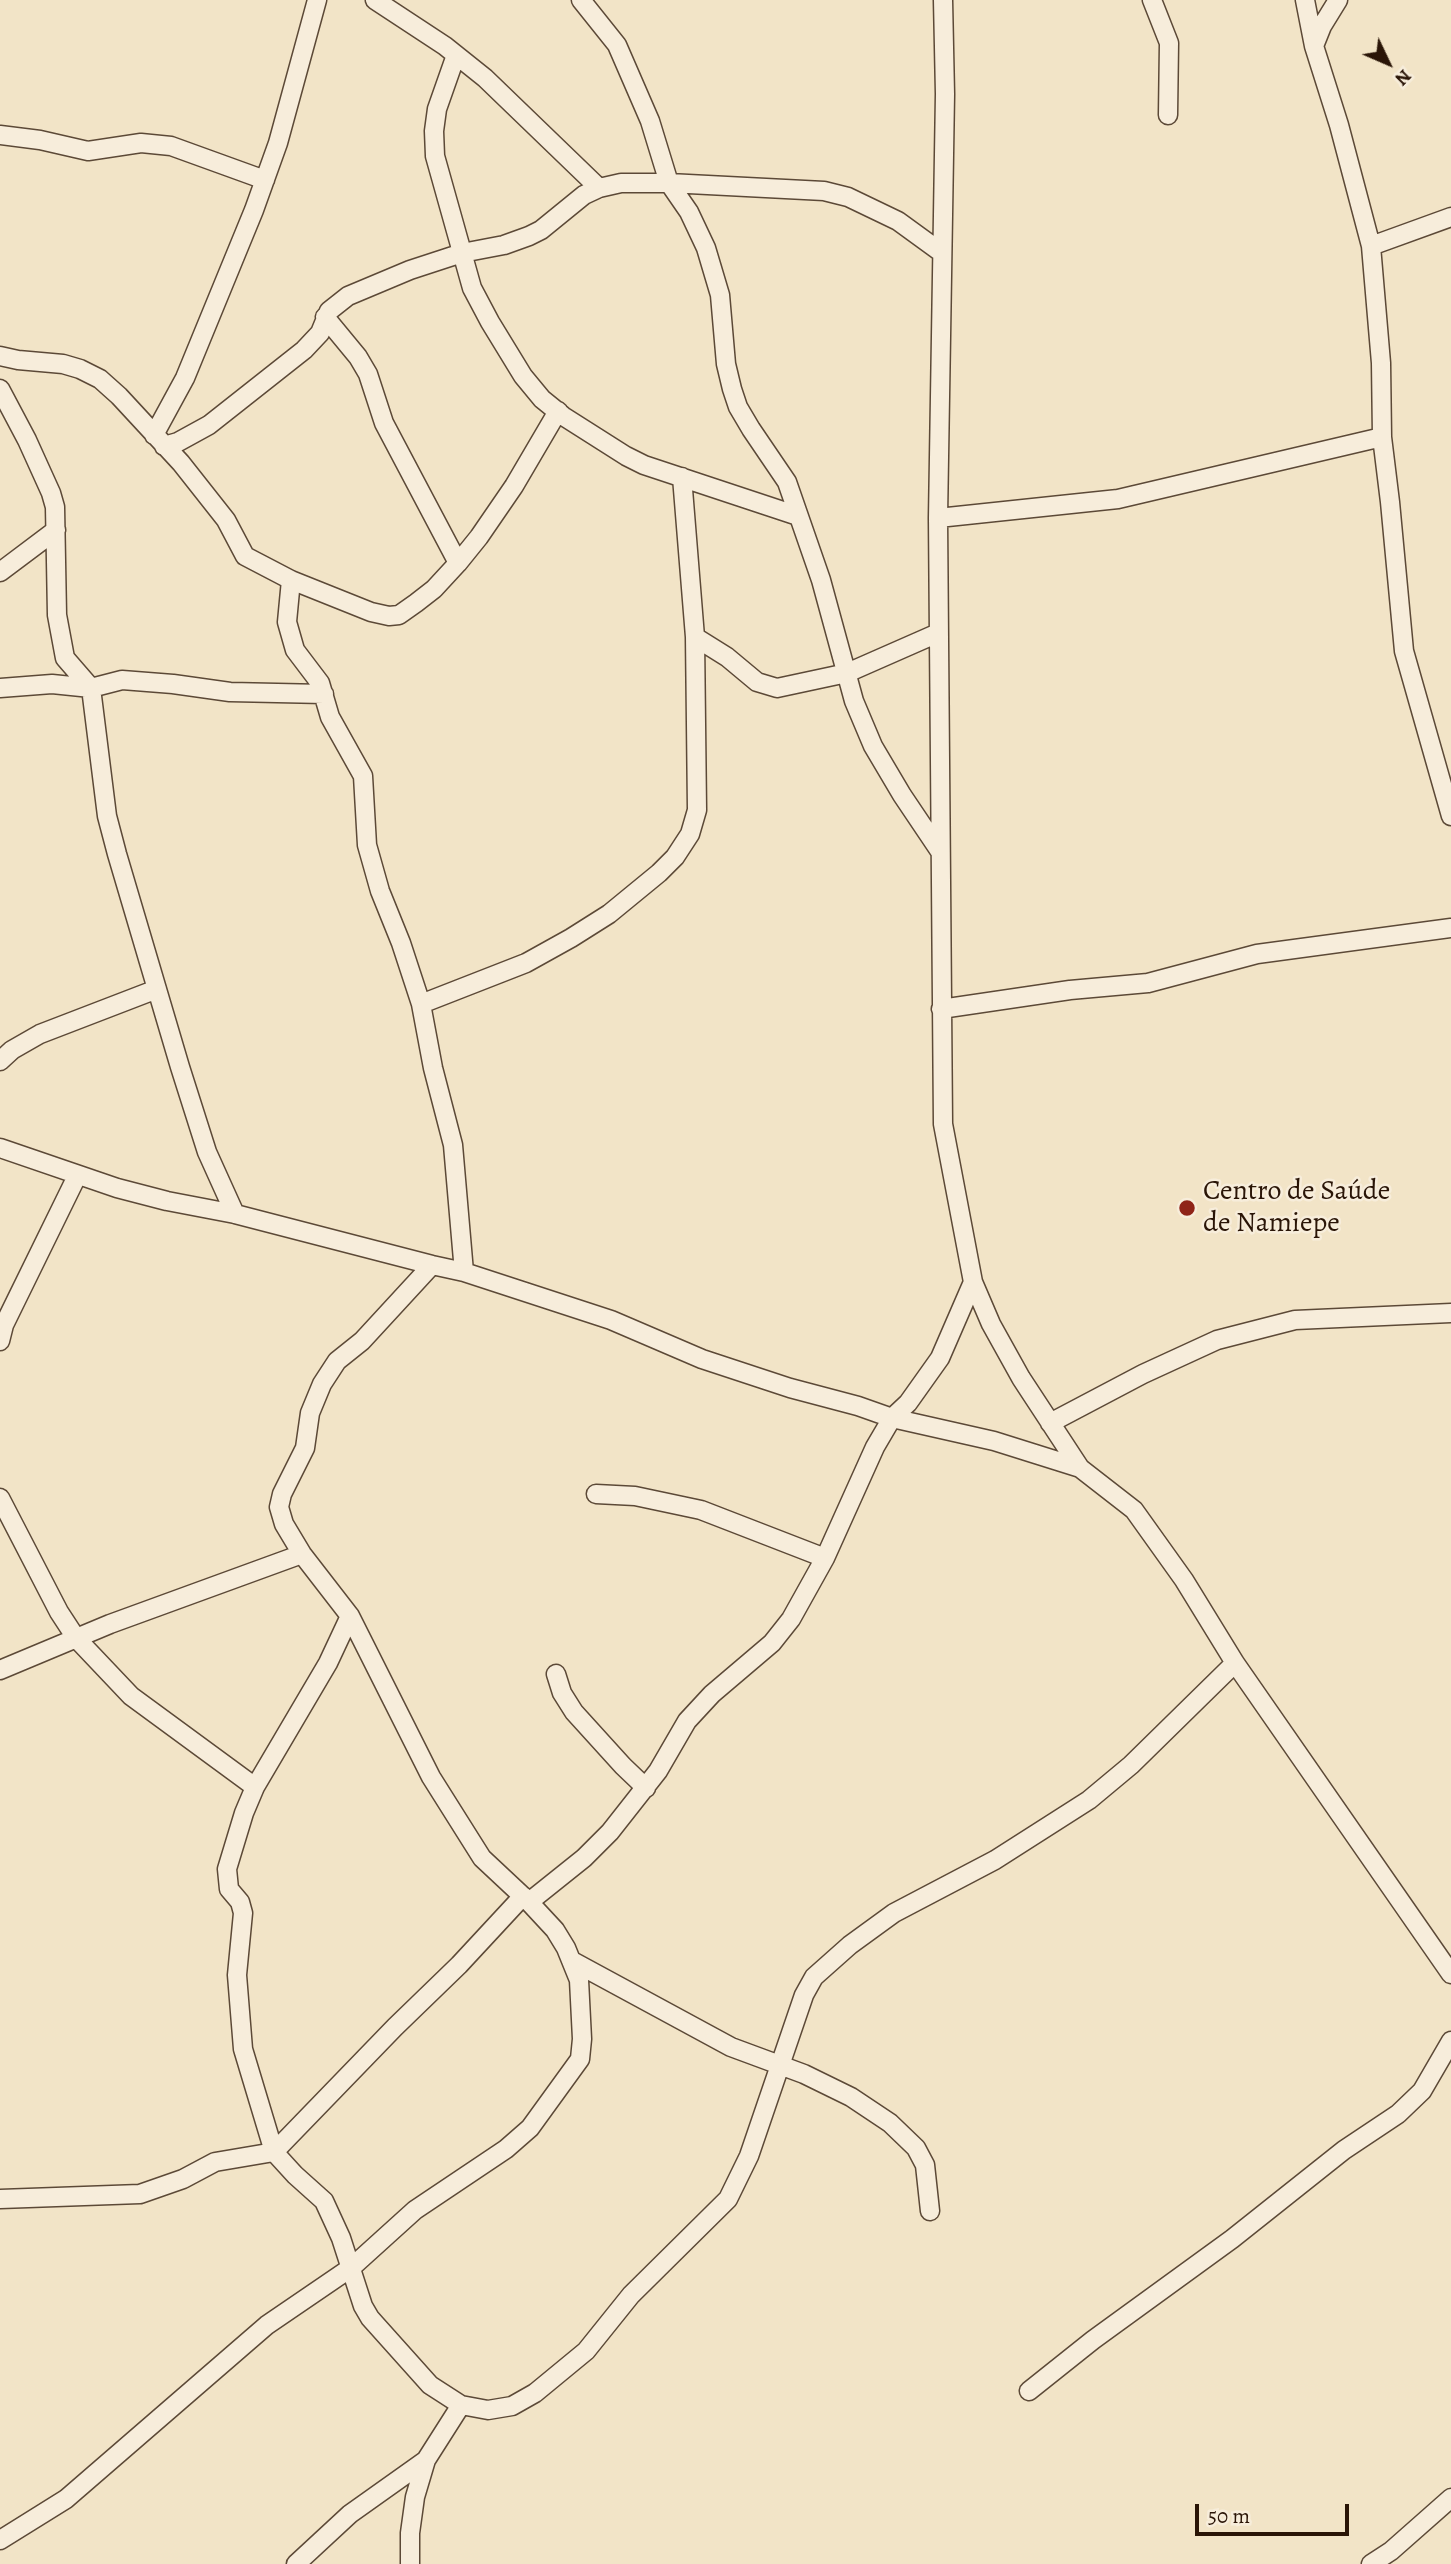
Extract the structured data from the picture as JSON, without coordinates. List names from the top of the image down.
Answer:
{
  "places": ["Centro de Saúde de Namiepe"],
  "scale_bar": "50 m",
  "north": "bottom right"
}
